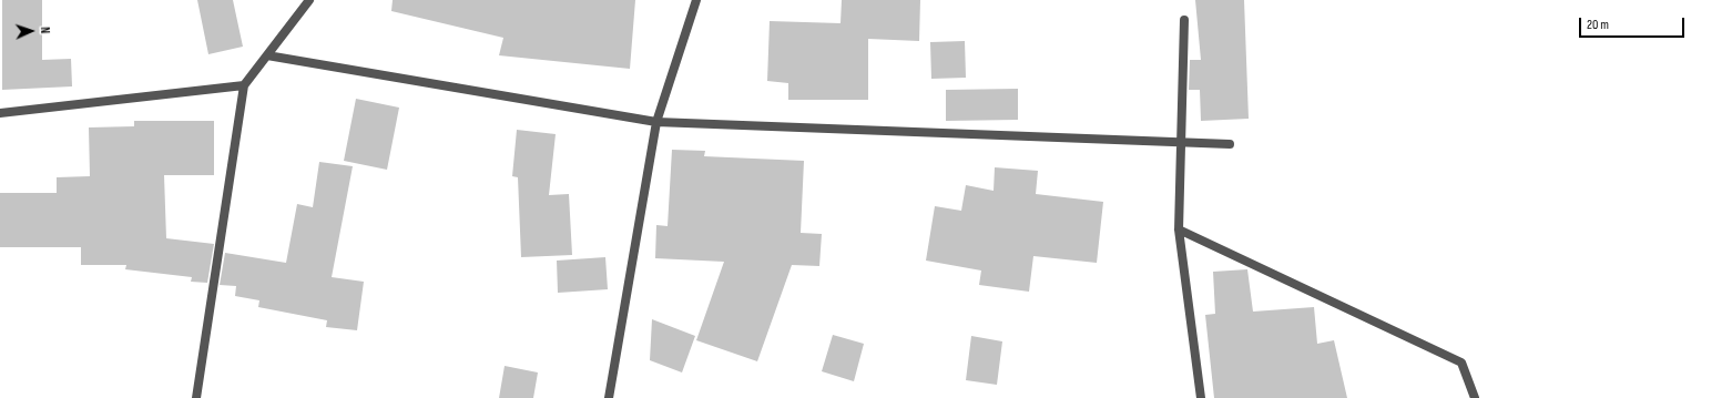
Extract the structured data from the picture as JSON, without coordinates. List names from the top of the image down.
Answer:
{
  "scale_bar": "20 m",
  "north": "right"
}
